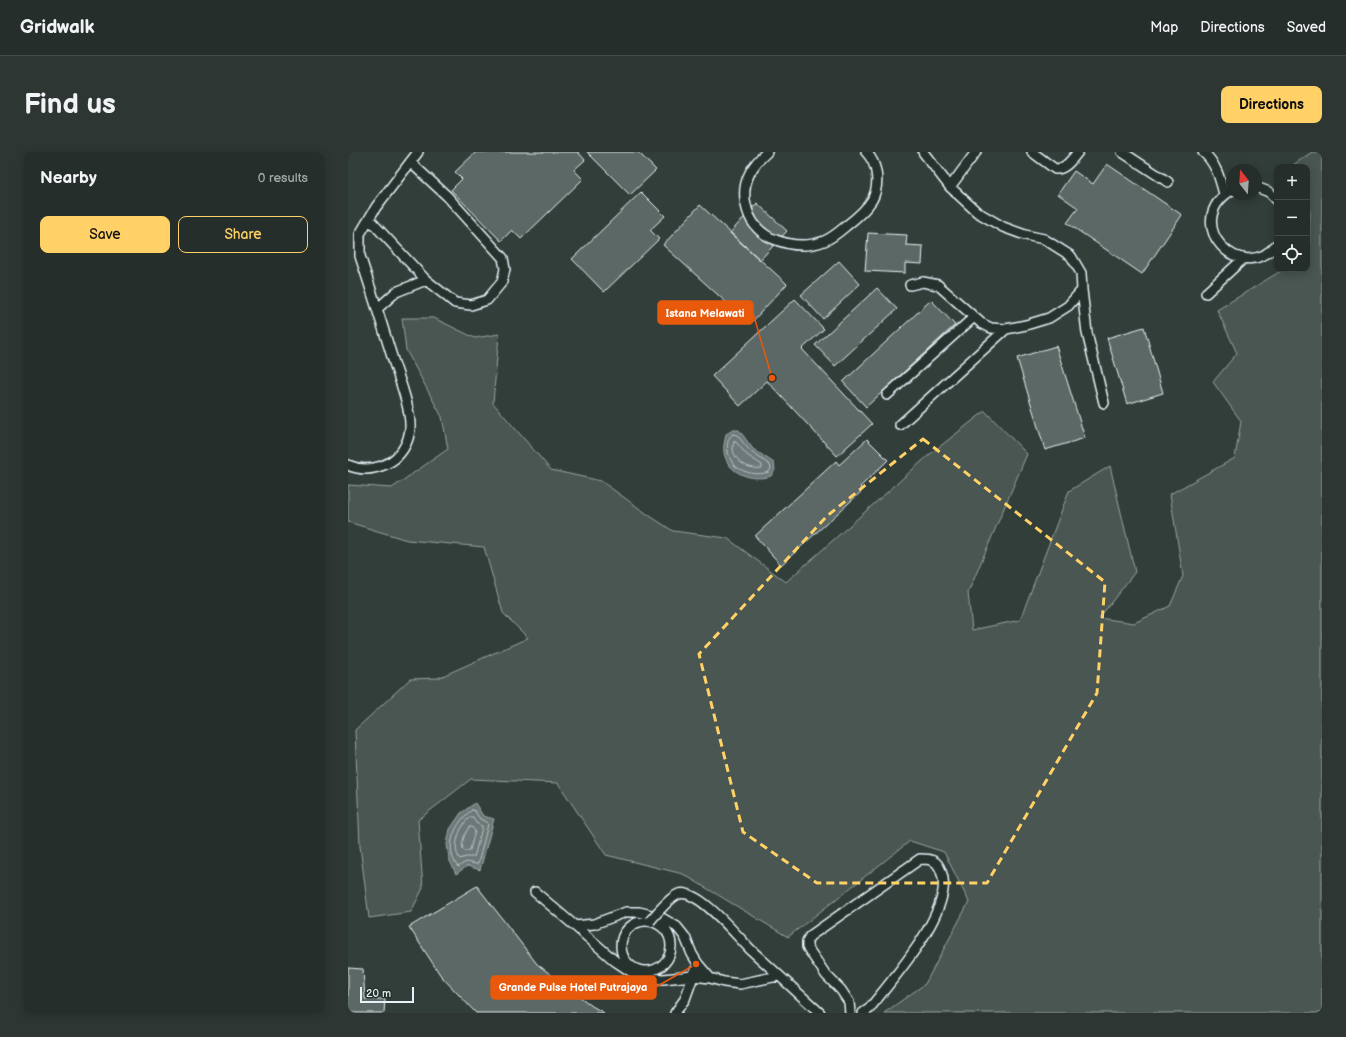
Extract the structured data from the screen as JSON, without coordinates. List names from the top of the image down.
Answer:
{
  "places": ["Istana Melawati", "Grande Pulse Hotel Putrajaya"],
  "scale_bar": "20 m",
  "north": "top",
  "page": {
    "header": "Gridwalk",
    "nav": ["Map", "Directions", "Saved"],
    "buttons": [
      "Directions",
      ["Save", "Share"]
    ],
    "title": "Find us",
    "heading": ["Nearby", "0 results"],
    "map_buttons": ["+", "−"],
    "scale": "20 m"
  }
}
